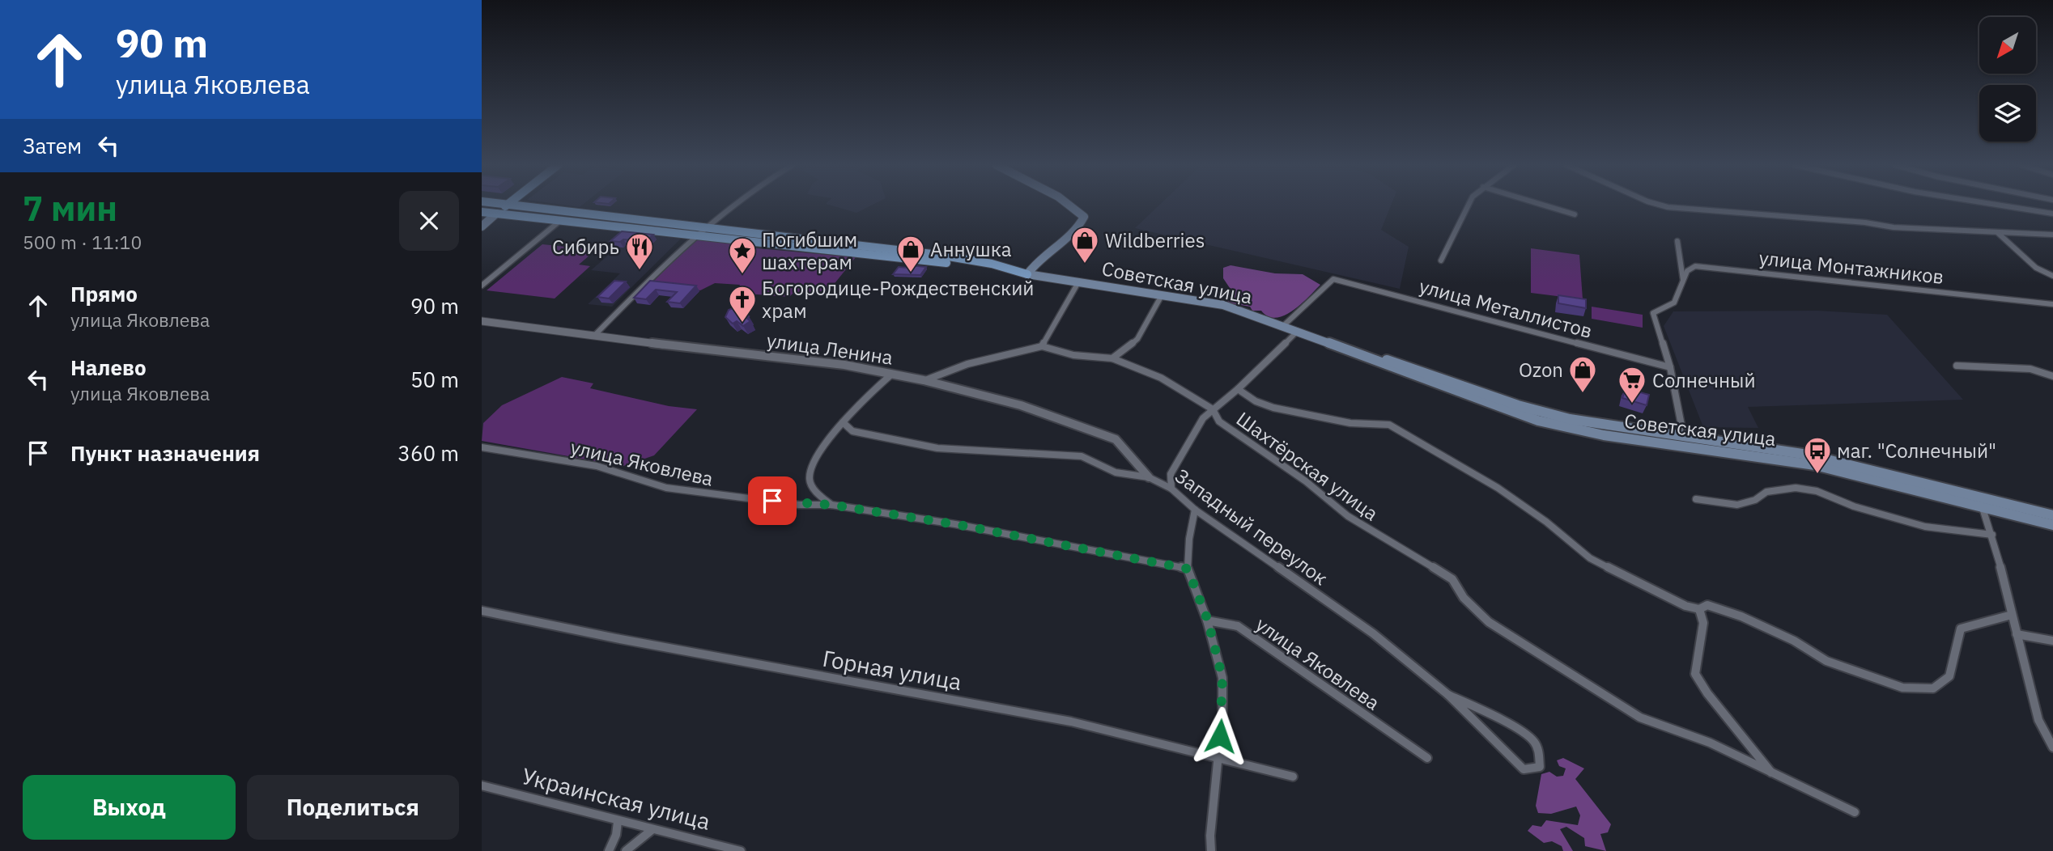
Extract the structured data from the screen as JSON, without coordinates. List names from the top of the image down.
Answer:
{
  "streets": {
    "main road": ["Советская улица"],
    "street": [
      "улица Монтажников",
      "улица Металлистов",
      "улица Ленина",
      "улица Яковлева",
      "Шахтёрская улица",
      "Западный переулок",
      "Горная улица",
      "Украинская улица"
    ]
  },
  "crossings": [
    ["Советская улица", "улица Металлистов"],
    ["улица Ленина", "Западный переулок"]
  ],
  "places": {
    "shop": ["Wildberries", "Аннушка", "Ozon"],
    "restaurant": ["Сибирь"],
    "place": ["Погибшим шахтерам"],
    "church": ["Богородице-Рождественский храм"],
    "supermarket": ["Солнечный"],
    "bus stop": ["маг. \"Солнечный\""]
  },
  "north": "bottom left",
  "page": {
    "turn": ["90 m", "улица Яковлева"],
    "then": "Затем",
    "heading": ["7 мин", "500 m · 11:10"],
    "list": [
      {
        "name": "Прямо",
        "note": "улица Яковлева",
        "value": "90 m"
      },
      {
        "name": "Налево",
        "note": "улица Яковлева",
        "value": "50 m"
      },
      {
        "name": "Пункт назначения",
        "value": "360 m"
      }
    ],
    "buttons": ["Выход", "Поделиться"]
  }
}
